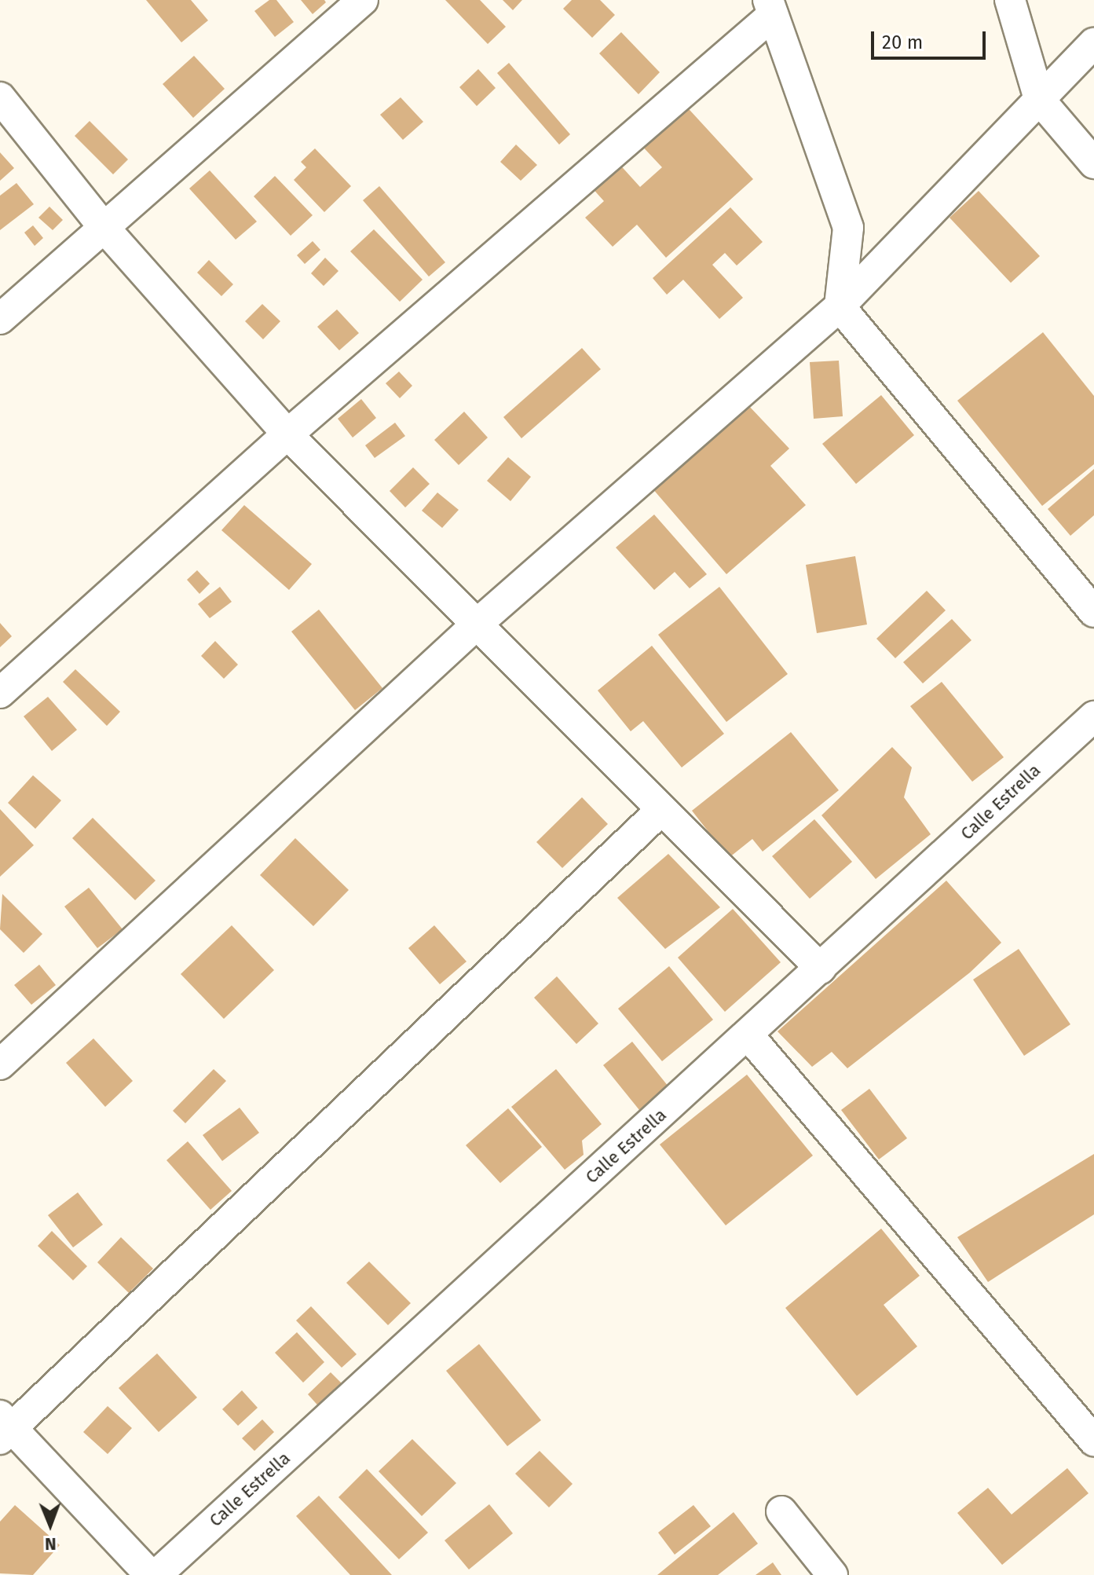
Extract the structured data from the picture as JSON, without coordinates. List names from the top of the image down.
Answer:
{
  "streets": {
    "street": ["Calle Estrella"]
  },
  "scale_bar": "20 m",
  "north": "bottom"
}
